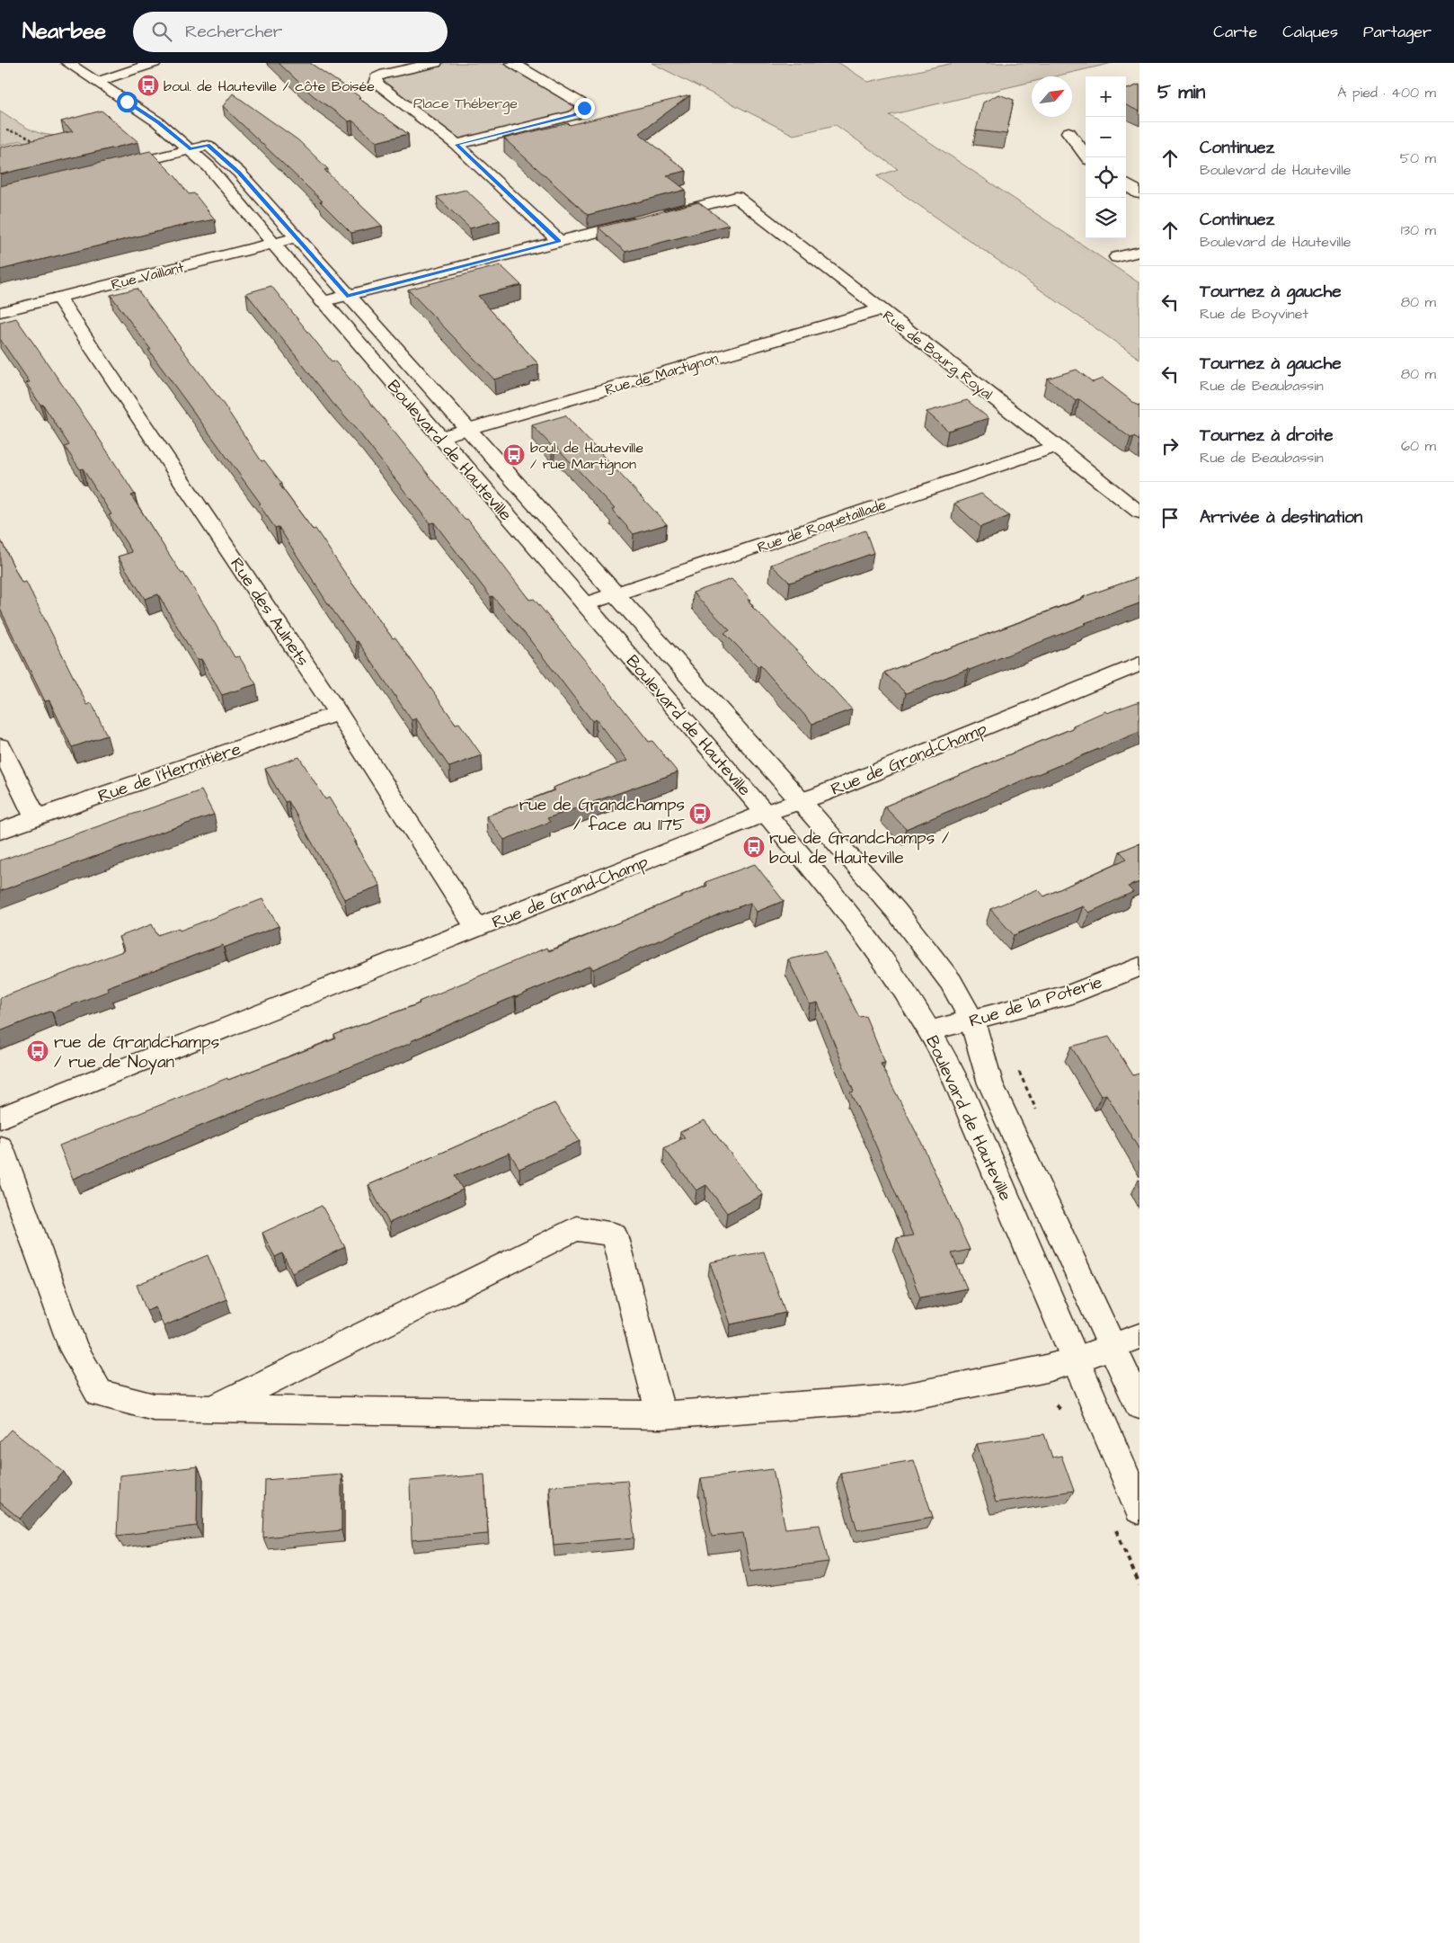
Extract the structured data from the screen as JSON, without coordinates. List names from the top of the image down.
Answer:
{
  "streets": {
    "street": [
      "Rue Vaillant",
      "Rue de Bourg Royal",
      "Rue de Martignon",
      "Boulevard de Hauteville",
      "Rue de Roquetaillade",
      "Rue des Aulnets",
      "Rue de Grand-Champ",
      "Rue de l'Hermitière",
      "Rue de la Poterie"
    ]
  },
  "crossings": [
    ["Rue Vaillant", "Boulevard de Hauteville"],
    ["Rue Vaillant", "Rue des Aulnets"],
    ["Rue de Bourg Royal", "Rue de Martignon"],
    ["Rue de Bourg Royal", "Rue de Roquetaillade"],
    ["Rue de Martignon", "Boulevard de Hauteville"],
    ["Boulevard de Hauteville", "Rue de Roquetaillade"],
    ["Boulevard de Hauteville", "Rue de Grand-Champ"],
    ["Boulevard de Hauteville", "Rue de la Poterie"],
    ["Rue des Aulnets", "Rue de Grand-Champ"],
    ["Rue des Aulnets", "Rue de l'Hermitière"]
  ],
  "parks": ["Place Théberge"],
  "places": {
    "bus stop": [
      "boul. de Hauteville / côte Boisée",
      "boul. de Hauteville / rue Martignon",
      "rue de Grandchamps / face au 1175",
      "rue de Grandchamps / boul. de Hauteville",
      "rue de Grandchamps / rue de Noyan"
    ]
  },
  "north": "top right",
  "page": {
    "header": "Nearbee",
    "search": "Rechercher",
    "nav": ["Carte", "Calques", "Partager"],
    "heading": ["5 min", "À pied · 400 m"],
    "map_buttons": ["+", "−"],
    "list": [
      ["Continuez", "Boulevard de Hauteville", "50 m"],
      ["Continuez", "Boulevard de Hauteville", "130 m"],
      ["Tournez à gauche", "Rue de Boyvinet", "80 m"],
      ["Tournez à gauche", "Rue de Beaubassin", "80 m"],
      ["Tournez à droite", "Rue de Beaubassin", "60 m"],
      "Arrivée à destination"
    ]
  }
}
